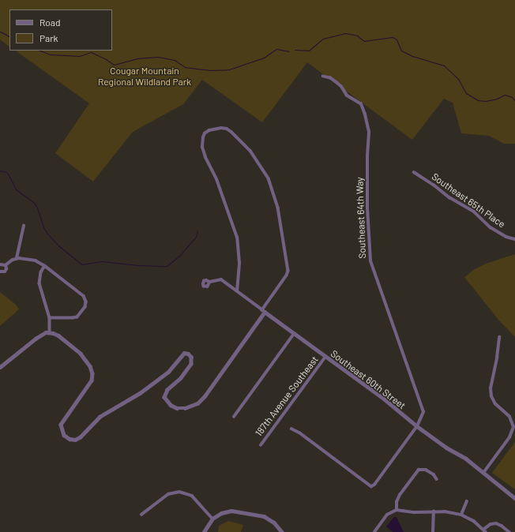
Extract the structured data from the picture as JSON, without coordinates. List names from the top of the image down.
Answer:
{
  "streets": {
    "street": [
      "Southeast 65th Place",
      "Southeast 64th Way",
      "Southeast 60th Street",
      "187th Avenue Southeast"
    ]
  },
  "crossings": [
    ["Southeast 64th Way", "Southeast 60th Street"],
    ["Southeast 60th Street", "187th Avenue Southeast"]
  ],
  "parks": ["Cougar Mountain Regional Wildland Park"],
  "legend": ["Road", "Park"]
}
